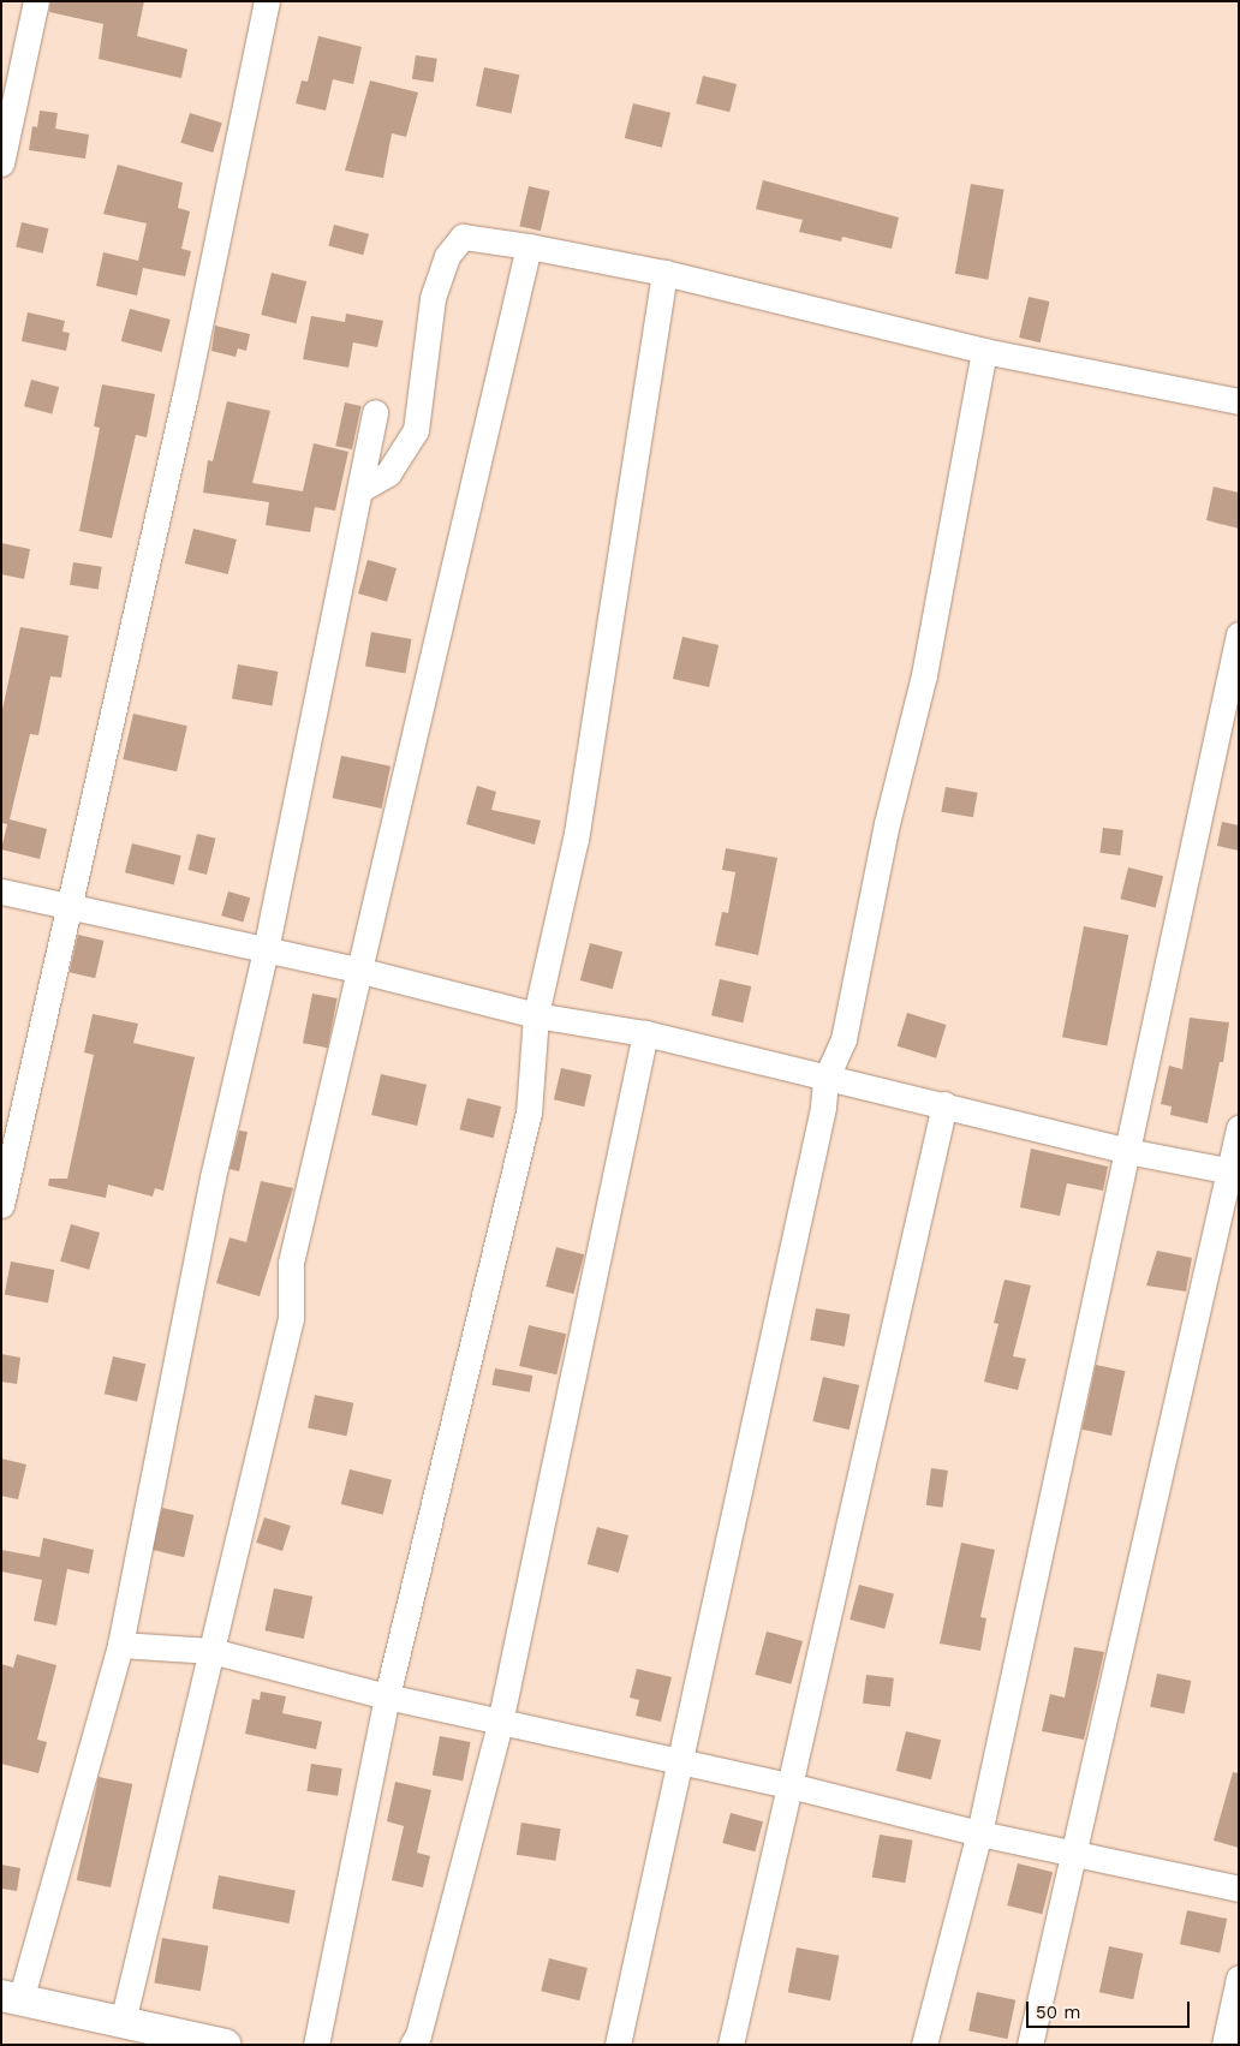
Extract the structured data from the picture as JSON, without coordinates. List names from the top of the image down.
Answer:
{
  "scale_bar": "50 m"
}
